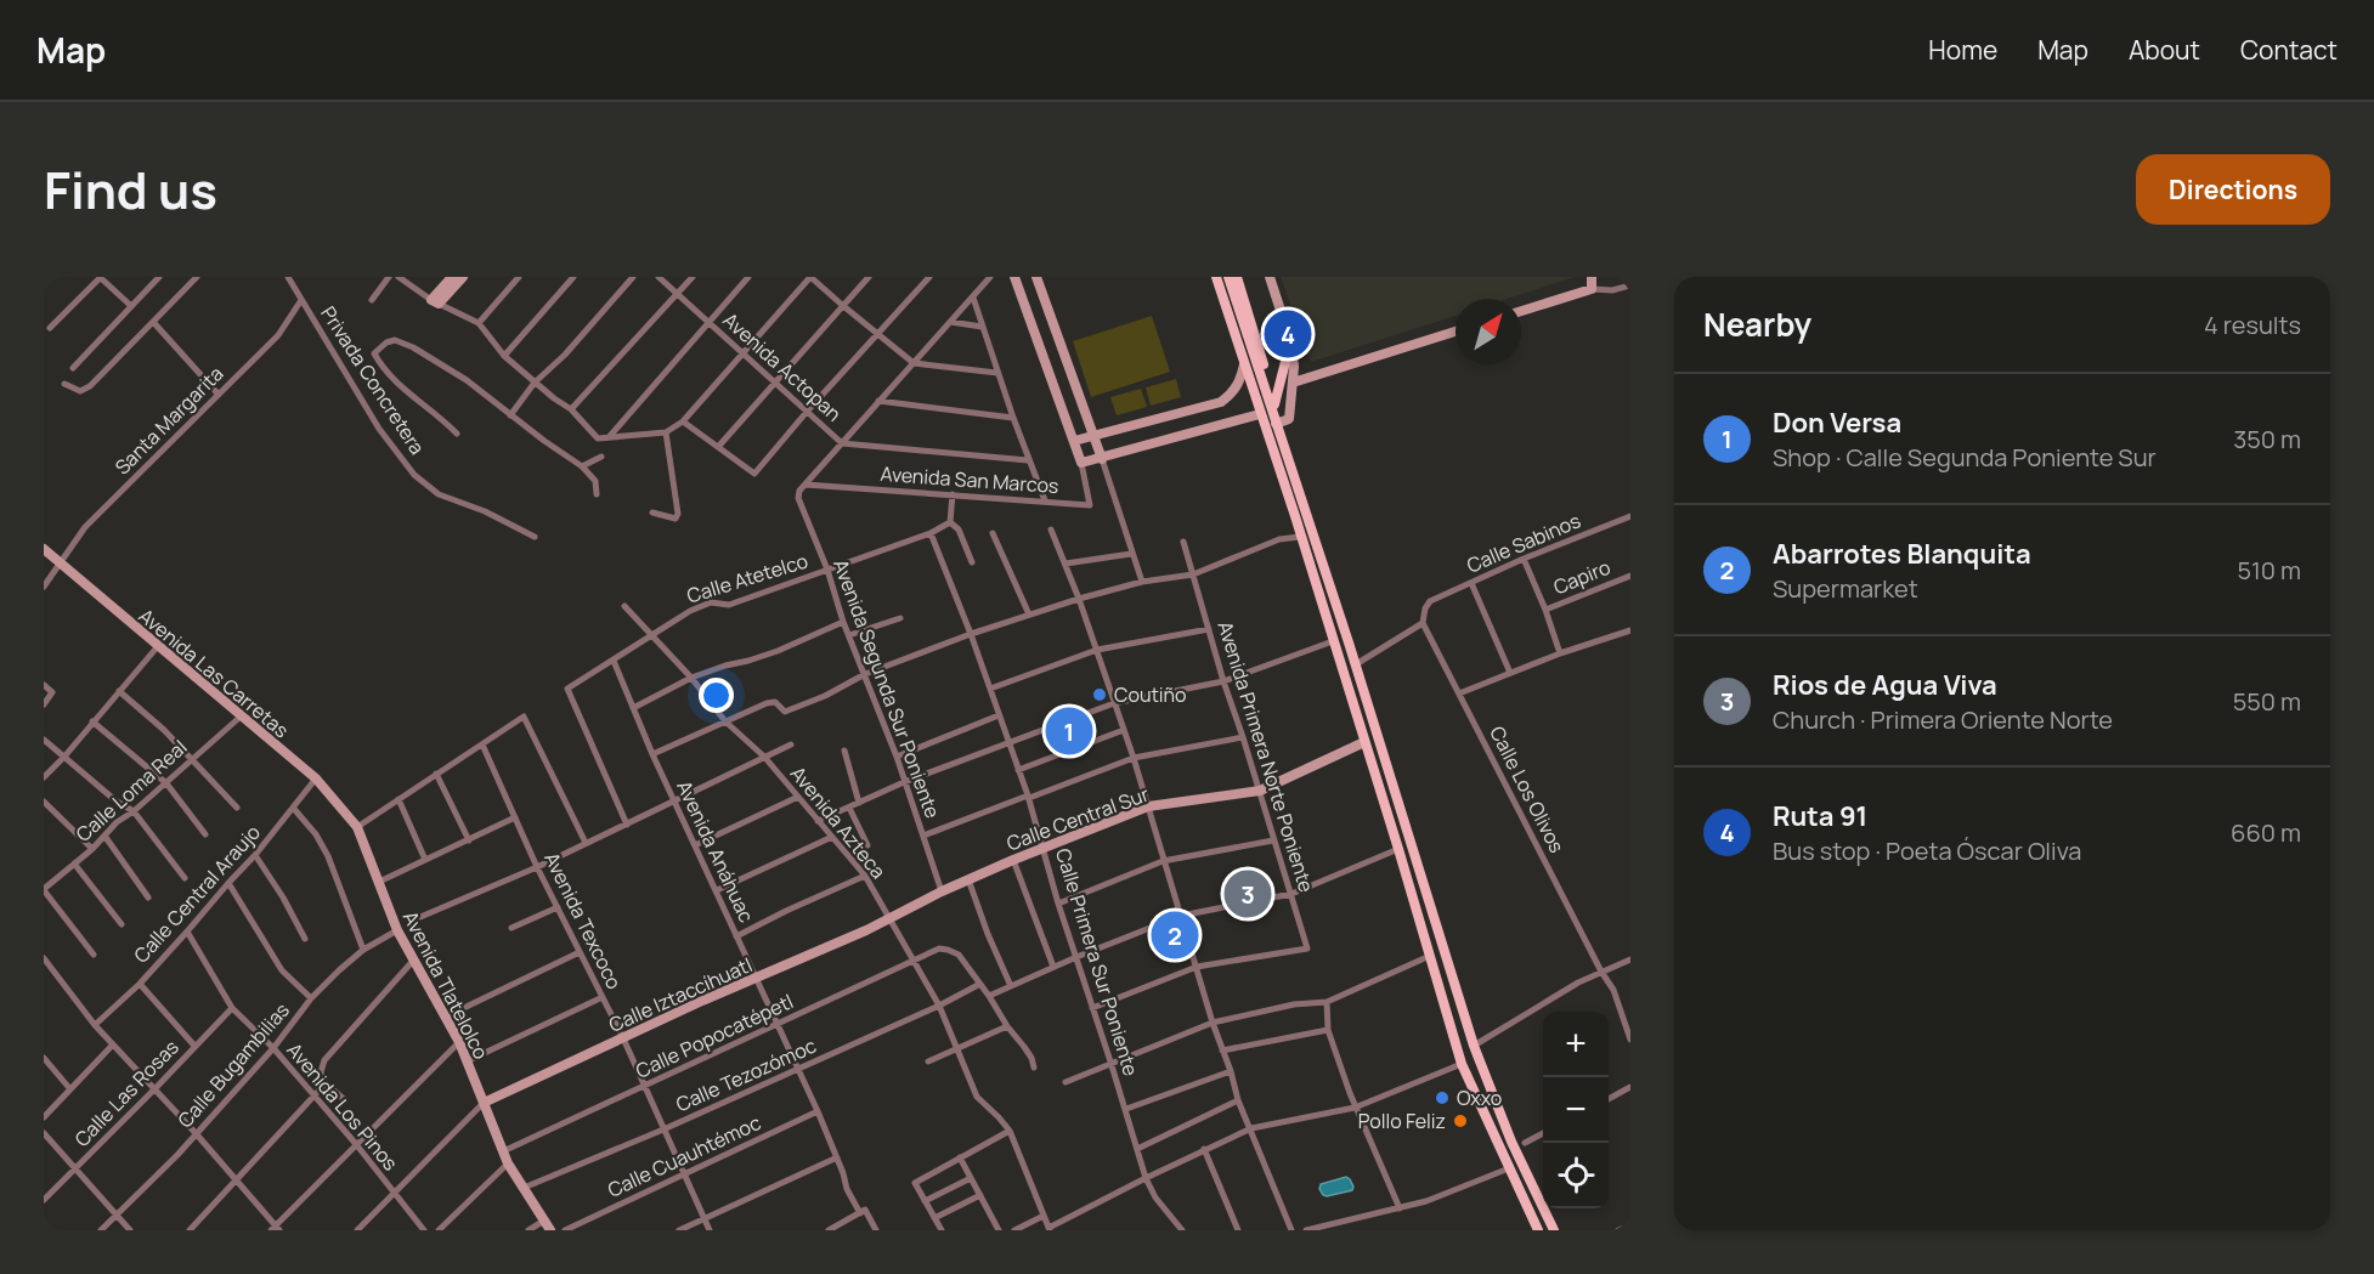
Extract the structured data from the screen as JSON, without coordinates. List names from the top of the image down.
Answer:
{
  "streets": {
    "street": [
      "Avenida Actopan",
      "Privada Concretera",
      "Santa Margarita",
      "Avenida San Marcos",
      "Calle Sabinos",
      "Capiro",
      "Calle Atetelco",
      "Avenida Las Carretas",
      "Avenida Segunda Sur Poniente",
      "Avenida Primera Norte Poniente",
      "Calle Los Olivos",
      "Calle Loma Real",
      "Calle Central Sur",
      "Avenida Azteca",
      "Avenida Anáhuac",
      "Calle Central Araujo",
      "Avenida Texcoco",
      "Calle Primera Sur Poniente",
      "Avenida Tlatelolco",
      "Calle Iztaccíhuatl",
      "Calle Popocatépetl",
      "Calle Bugambilias",
      "Calle Tezozómoc",
      "Calle Las Rosas",
      "Avenida Los Pinos",
      "Calle Cuauhtémoc"
    ]
  },
  "crossings": [
    ["Privada Concretera", "Santa Margarita"],
    ["Santa Margarita", "Avenida Las Carretas"],
    ["Avenida San Marcos", "Avenida Segunda Sur Poniente"],
    ["Calle Sabinos", "Calle Los Olivos"],
    ["Calle Atetelco", "Avenida Segunda Sur Poniente"],
    ["Calle Atetelco", "Avenida Azteca"],
    ["Calle Atetelco", "Avenida Anáhuac"],
    ["Calle Atetelco", "Calle Primera Sur Poniente"],
    ["Avenida Las Carretas", "Calle Loma Real"],
    ["Avenida Las Carretas", "Calle Central Araujo"],
    ["Avenida Las Carretas", "Avenida Tlatelolco"],
    ["Avenida Segunda Sur Poniente", "Calle Central Sur"],
    ["Avenida Primera Norte Poniente", "Calle Central Sur"],
    ["Calle Central Sur", "Avenida Azteca"],
    ["Calle Central Sur", "Calle Primera Sur Poniente"],
    ["Calle Central Sur", "Calle Iztaccíhuatl"],
    ["Avenida Azteca", "Calle Iztaccíhuatl"],
    ["Avenida Azteca", "Calle Popocatépetl"],
    ["Avenida Azteca", "Calle Tezozómoc"],
    ["Avenida Anáhuac", "Calle Iztaccíhuatl"],
    ["Avenida Anáhuac", "Calle Popocatépetl"],
    ["Avenida Anáhuac", "Calle Tezozómoc"],
    ["Avenida Anáhuac", "Calle Cuauhtémoc"],
    ["Calle Central Araujo", "Avenida Los Pinos"],
    ["Avenida Texcoco", "Calle Iztaccíhuatl"],
    ["Avenida Texcoco", "Calle Popocatépetl"],
    ["Avenida Texcoco", "Calle Tezozómoc"],
    ["Avenida Texcoco", "Calle Cuauhtémoc"],
    ["Avenida Tlatelolco", "Calle Iztaccíhuatl"],
    ["Avenida Tlatelolco", "Calle Popocatépetl"],
    ["Avenida Tlatelolco", "Calle Bugambilias"],
    ["Avenida Tlatelolco", "Calle Tezozómoc"],
    ["Calle Popocatépetl", "Calle Tezozómoc"],
    ["Calle Bugambilias", "Avenida Los Pinos"],
    ["Calle Las Rosas", "Avenida Los Pinos"]
  ],
  "places": ["Coutiño", "Oxxo", "Pollo Feliz"],
  "north": "top right",
  "page": {
    "header": "Map",
    "nav": [
      "Home",
      "Map",
      "About",
      "Contact"
    ],
    "title": "Find us",
    "buttons": "Directions",
    "heading": ["Nearby", "4 results"],
    "pins": [
      "4",
      "1",
      "3",
      "2"
    ],
    "list": [
      {
        "mark": "1",
        "name": "Don Versa",
        "note": "Shop · Calle Segunda Poniente Sur",
        "value": "350 m"
      },
      {
        "mark": "2",
        "name": "Abarrotes Blanquita",
        "note": "Supermarket",
        "value": "510 m"
      },
      {
        "mark": "3",
        "name": "Rios de Agua Viva",
        "note": "Church · Primera Oriente Norte",
        "value": "550 m"
      },
      {
        "mark": "4",
        "name": "Ruta 91",
        "note": "Bus stop · Poeta Óscar Oliva",
        "value": "660 m"
      }
    ],
    "map_buttons": ["+", "−"]
  }
}
